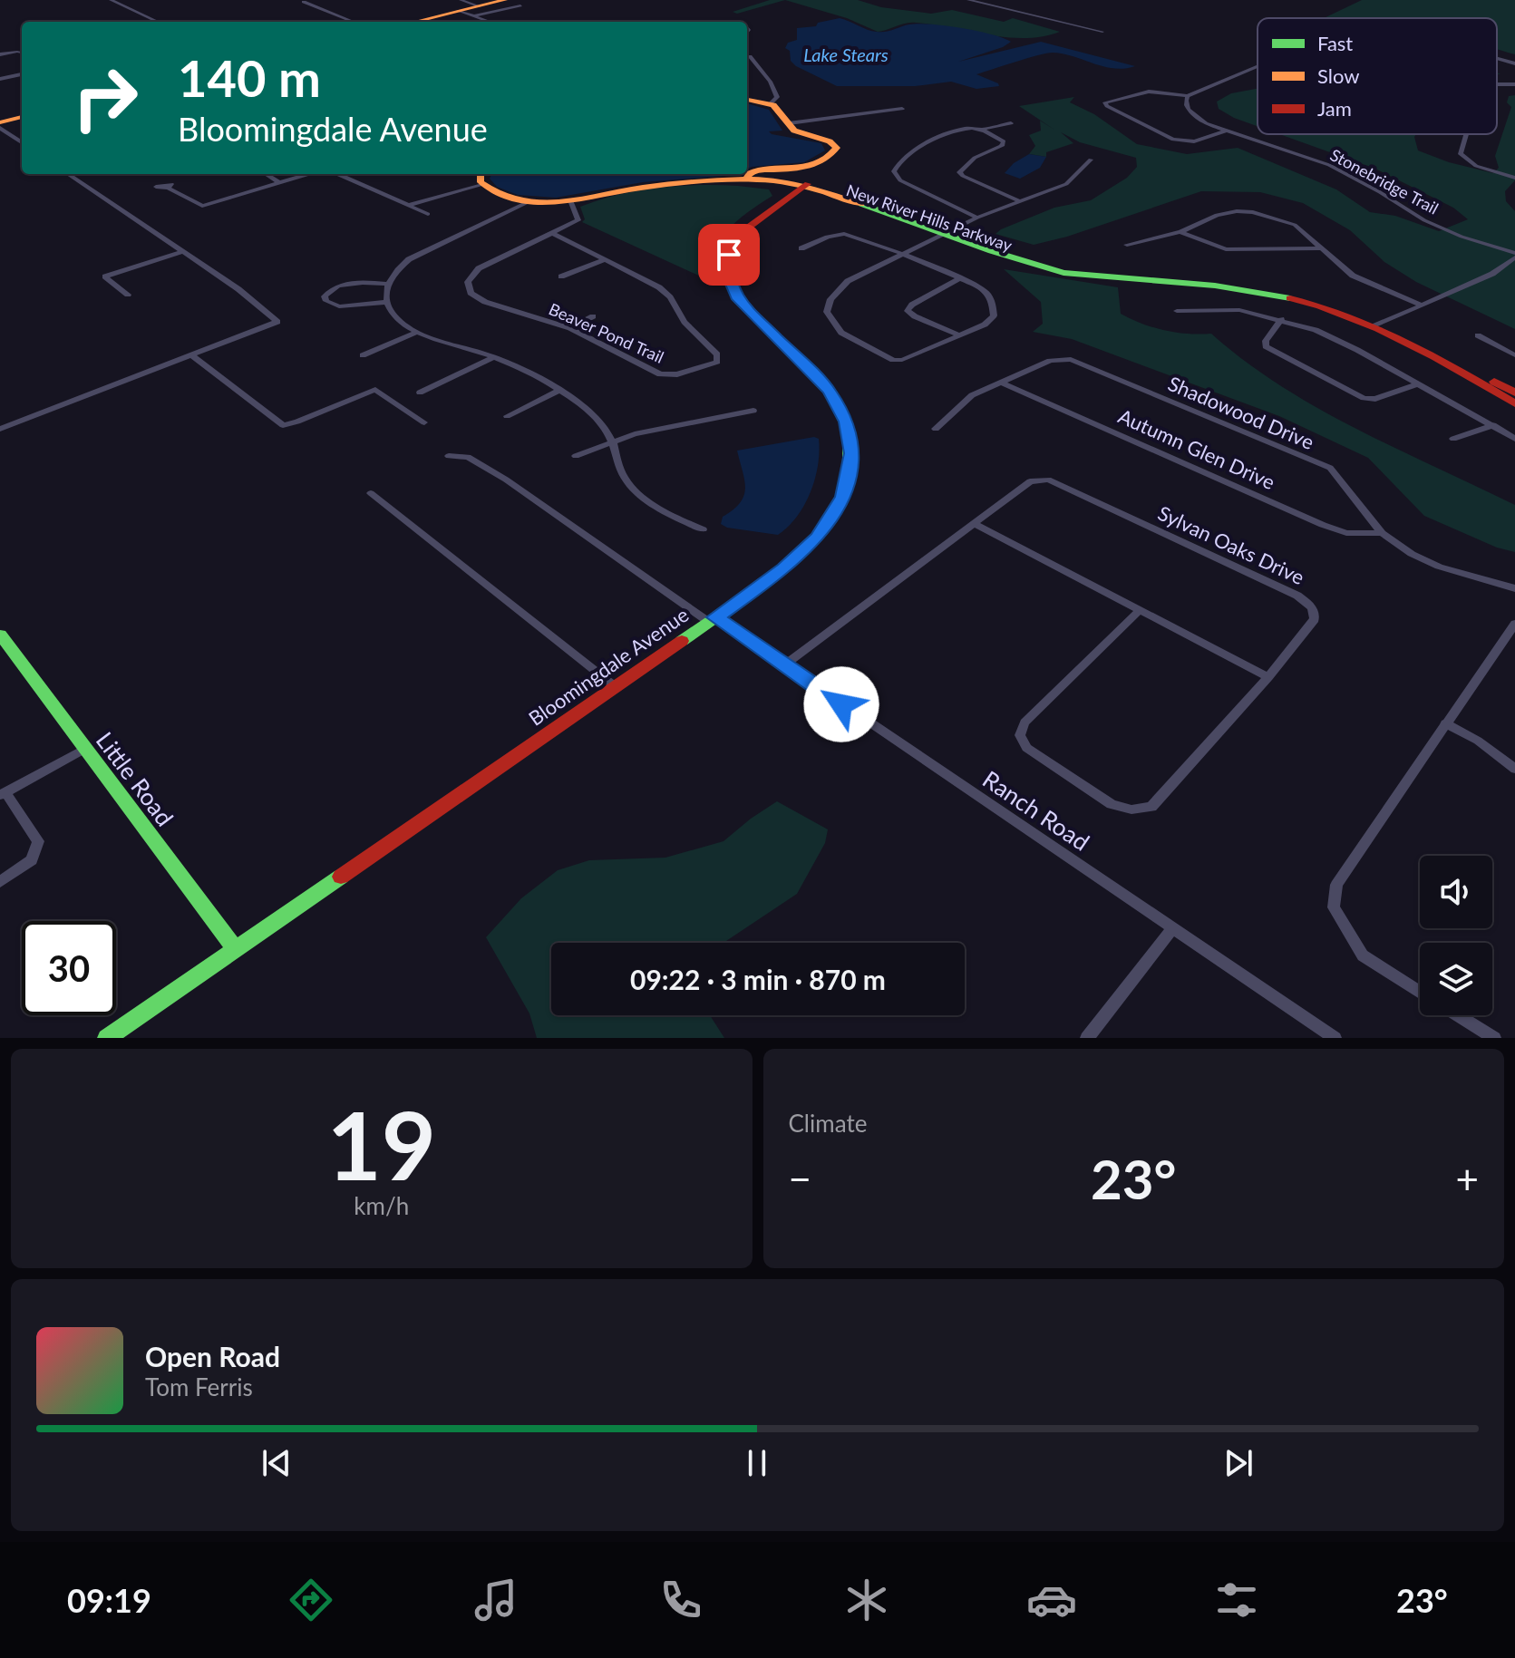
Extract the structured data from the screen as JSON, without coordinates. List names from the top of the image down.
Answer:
{
  "streets": {
    "street": [
      "Stonebridge Trail",
      "New River Hills Parkway",
      "Beaver Pond Trail",
      "Shadowood Drive",
      "Autumn Glen Drive",
      "Sylvan Oaks Drive",
      "Bloomingdale Avenue",
      "Little Road",
      "Ranch Road"
    ]
  },
  "crossings": [
    ["New River Hills Parkway", "Bloomingdale Avenue"],
    ["Shadowood Drive", "Autumn Glen Drive"],
    ["Sylvan Oaks Drive", "Ranch Road"],
    ["Bloomingdale Avenue", "Little Road"],
    ["Bloomingdale Avenue", "Ranch Road"]
  ],
  "water": ["Lake Stears"],
  "legend": ["Fast", "Slow", "Jam"],
  "page": {
    "turn": ["140 m", "Bloomingdale Avenue"],
    "limit": "30",
    "trip": "09:22 · 3 min · 870 m",
    "tile": [
      ["19", "km/h"],
      "Climate"
    ],
    "heat": ["−", "23°", "+"],
    "song": ["Open Road", "Tom Ferris"],
    "tabs": ["09:19", "23°"]
  }
}
